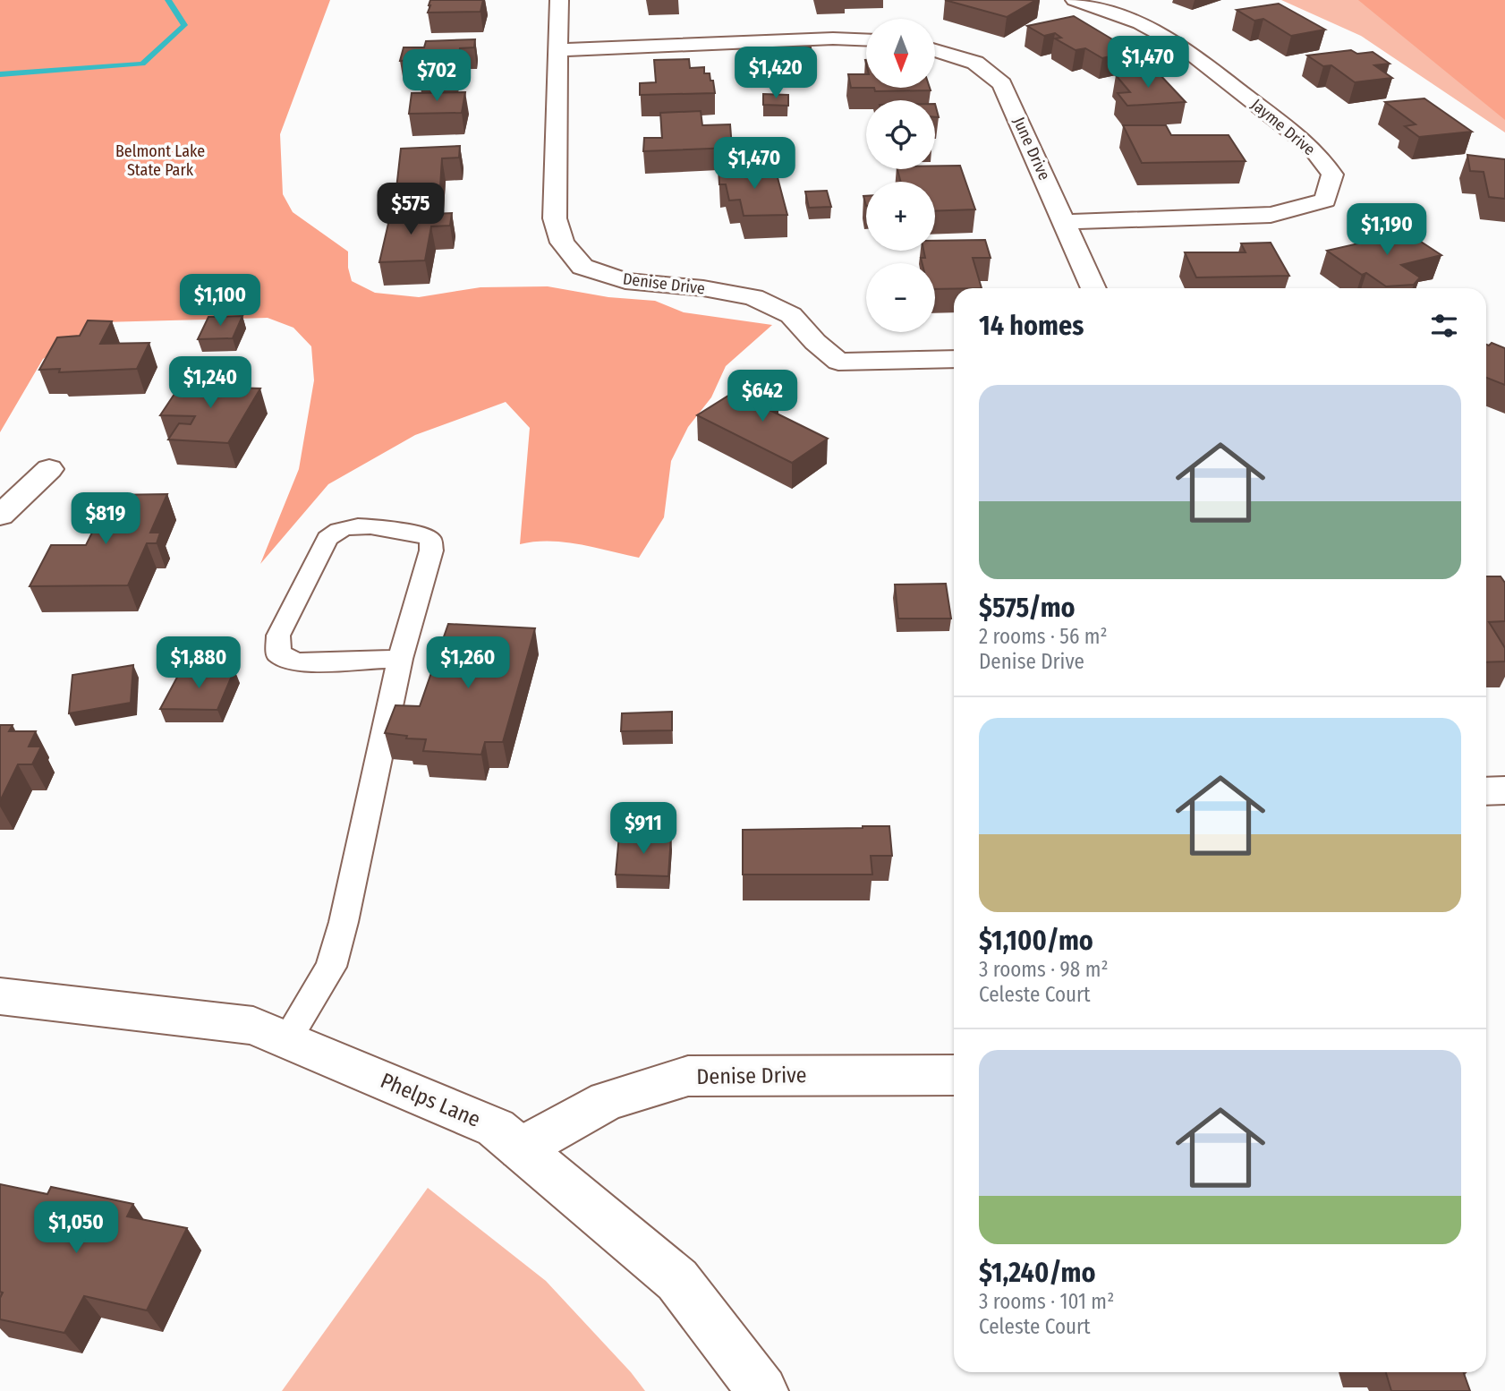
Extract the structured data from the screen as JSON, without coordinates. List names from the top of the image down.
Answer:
{
  "streets": {
    "street": [
      "Jayme Drive",
      "June Drive",
      "Denise Drive",
      "Phelps Lane"
    ]
  },
  "crossings": [
    ["Jayme Drive", "June Drive"],
    ["Denise Drive", "Phelps Lane"]
  ],
  "parks": ["Belmont Lake State Park"],
  "north": "bottom",
  "page": {
    "map_buttons": ["+", "−"],
    "price": [
      "$1,470",
      "$1,420",
      "$702",
      "$1,470",
      "$575",
      "$1,190",
      "$1,100",
      "$1,240",
      "$642",
      "$819",
      "$1,880",
      "$1,260",
      "$911",
      "$1,050"
    ],
    "heading": "14 homes",
    "list": [
      {
        "name": "$575/mo",
        "note": "2 rooms · 56 m² · Denise Drive"
      },
      {
        "name": "$1,100/mo",
        "note": "3 rooms · 98 m² · Celeste Court"
      },
      {
        "name": "$1,240/mo",
        "note": "3 rooms · 101 m² · Celeste Court"
      }
    ]
  }
}
